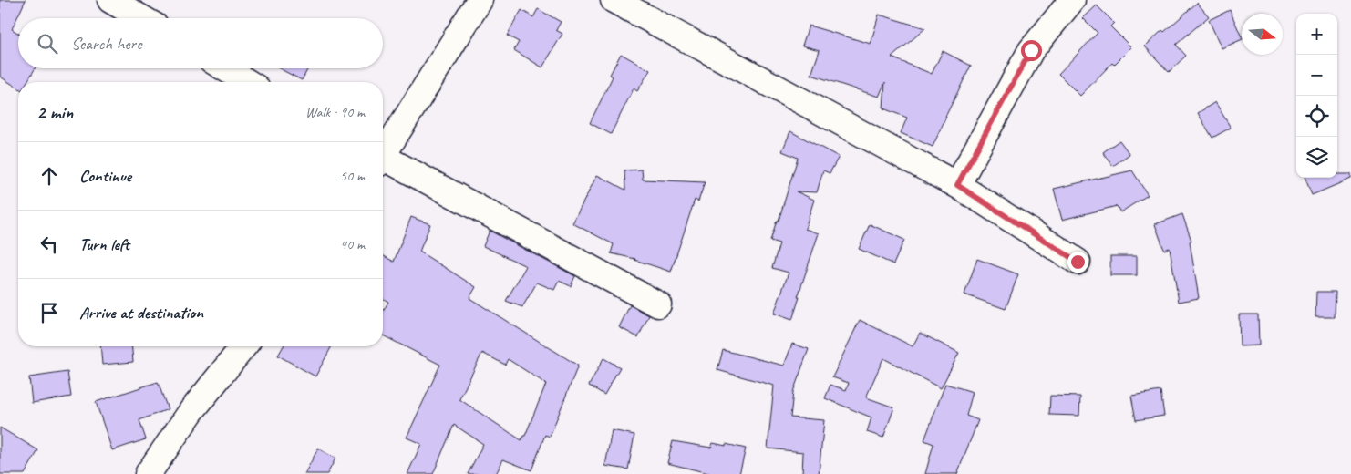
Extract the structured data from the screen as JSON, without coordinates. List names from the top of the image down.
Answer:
{
  "north": "right",
  "page": {
    "map_buttons": ["+", "−"],
    "search": "Search here",
    "heading": ["2 min", "Walk · 90 m"],
    "list": [
      ["Continue", "50 m"],
      ["Turn left", "40 m"],
      "Arrive at destination"
    ]
  }
}
